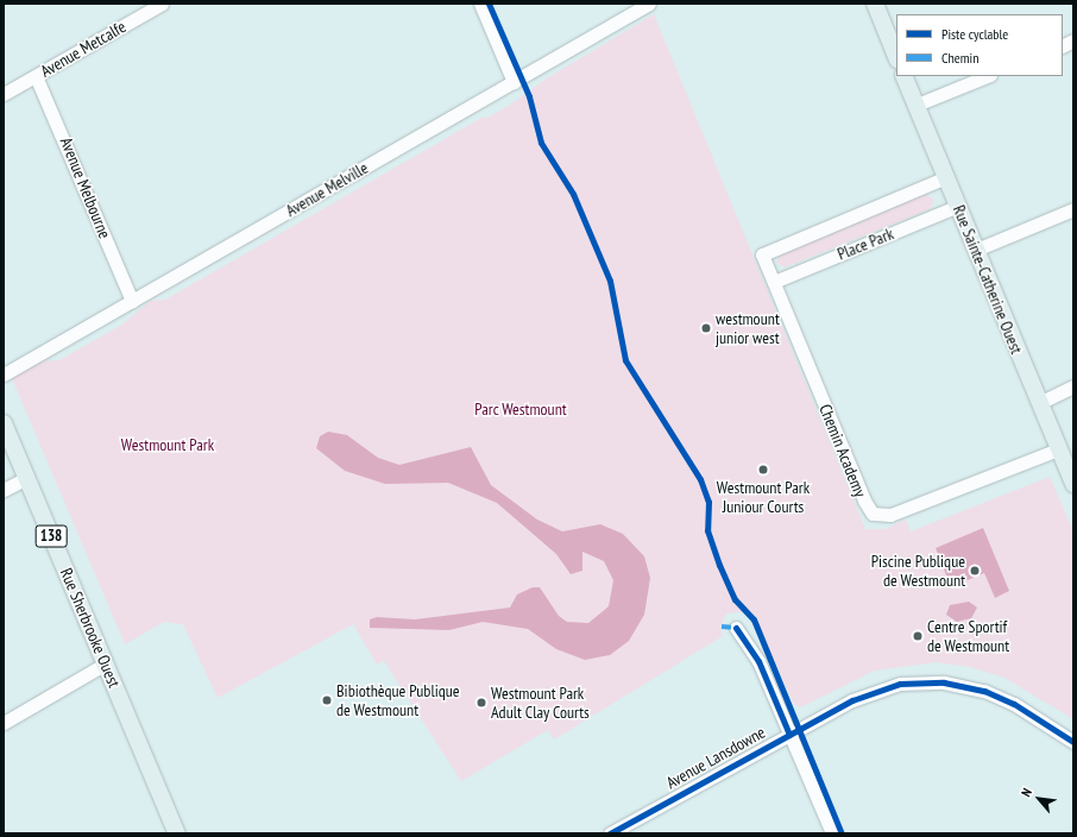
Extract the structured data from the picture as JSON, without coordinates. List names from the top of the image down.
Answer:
{
  "streets": {
    "main road": ["Rue Sainte-Catherine Ouest", "138", "Rue Sherbrooke Ouest"],
    "street": [
      "Avenue Metcalfe",
      "Avenue Melbourne",
      "Avenue Melville",
      "Place Park",
      "Chemin Academy",
      "Avenue Lansdowne"
    ]
  },
  "crossings": [
    ["Avenue Metcalfe", "Avenue Melbourne"],
    ["Avenue Melbourne", "Avenue Melville"],
    ["Place Park", "Rue Sainte-Catherine Ouest"],
    ["Place Park", "Chemin Academy"],
    ["Rue Sainte-Catherine Ouest", "Chemin Academy"]
  ],
  "parks": ["Parc Westmount", "Westmount Park"],
  "places": [
    "westmount junior west",
    "Westmount Park Juniour Courts",
    "Piscine Publique de Westmount",
    "Centre Sportif de Westmount",
    "Bibiothèque Publique de Westmount",
    "Westmount Park Adult Clay Courts"
  ],
  "legend": ["Piste cyclable", "Chemin"],
  "north": "top left"
}
